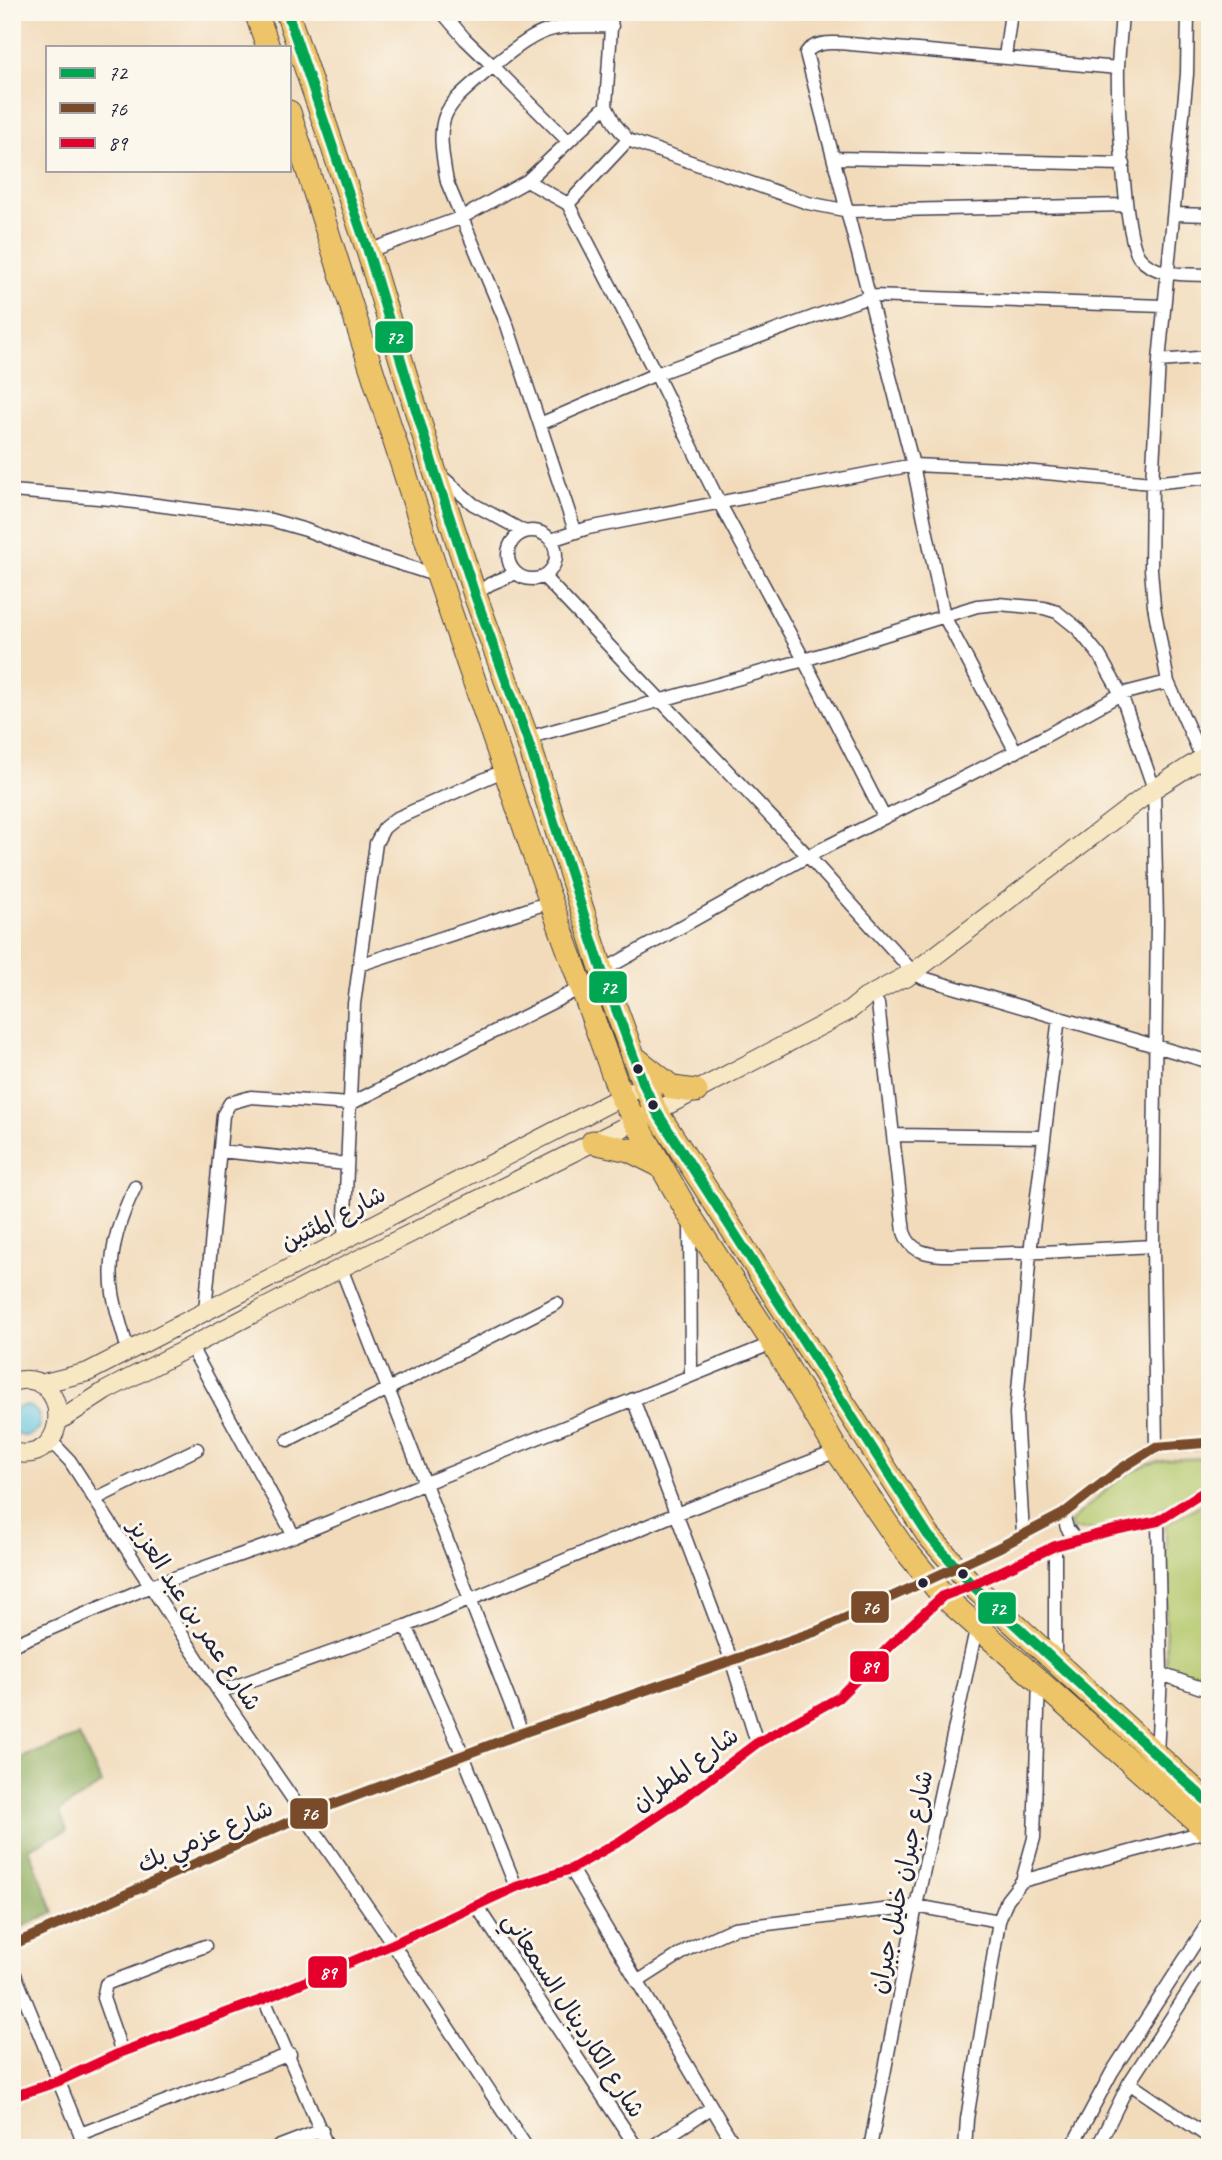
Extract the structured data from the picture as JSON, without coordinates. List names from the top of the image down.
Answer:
{
  "streets": {
    "street": [
      "شارع المئتين",
      "شارع عمر بن عبد العزيز",
      "شارع المطران",
      "شارع عزمي بك",
      "شارع جبران خليل جبران",
      "شارع الكاردينال السمعاني"
    ]
  },
  "crossings": [
    ["شارع عمر بن عبد العزيز", "شارع المطران"],
    ["شارع عمر بن عبد العزيز", "شارع عزمي بك"],
    ["شارع المطران", "شارع عزمي بك"],
    ["شارع المطران", "شارع الكاردينال السمعاني"]
  ],
  "lines": ["transit line 72", "transit line 76", "transit line 89"],
  "legend": ["72", "76", "89"]
}
